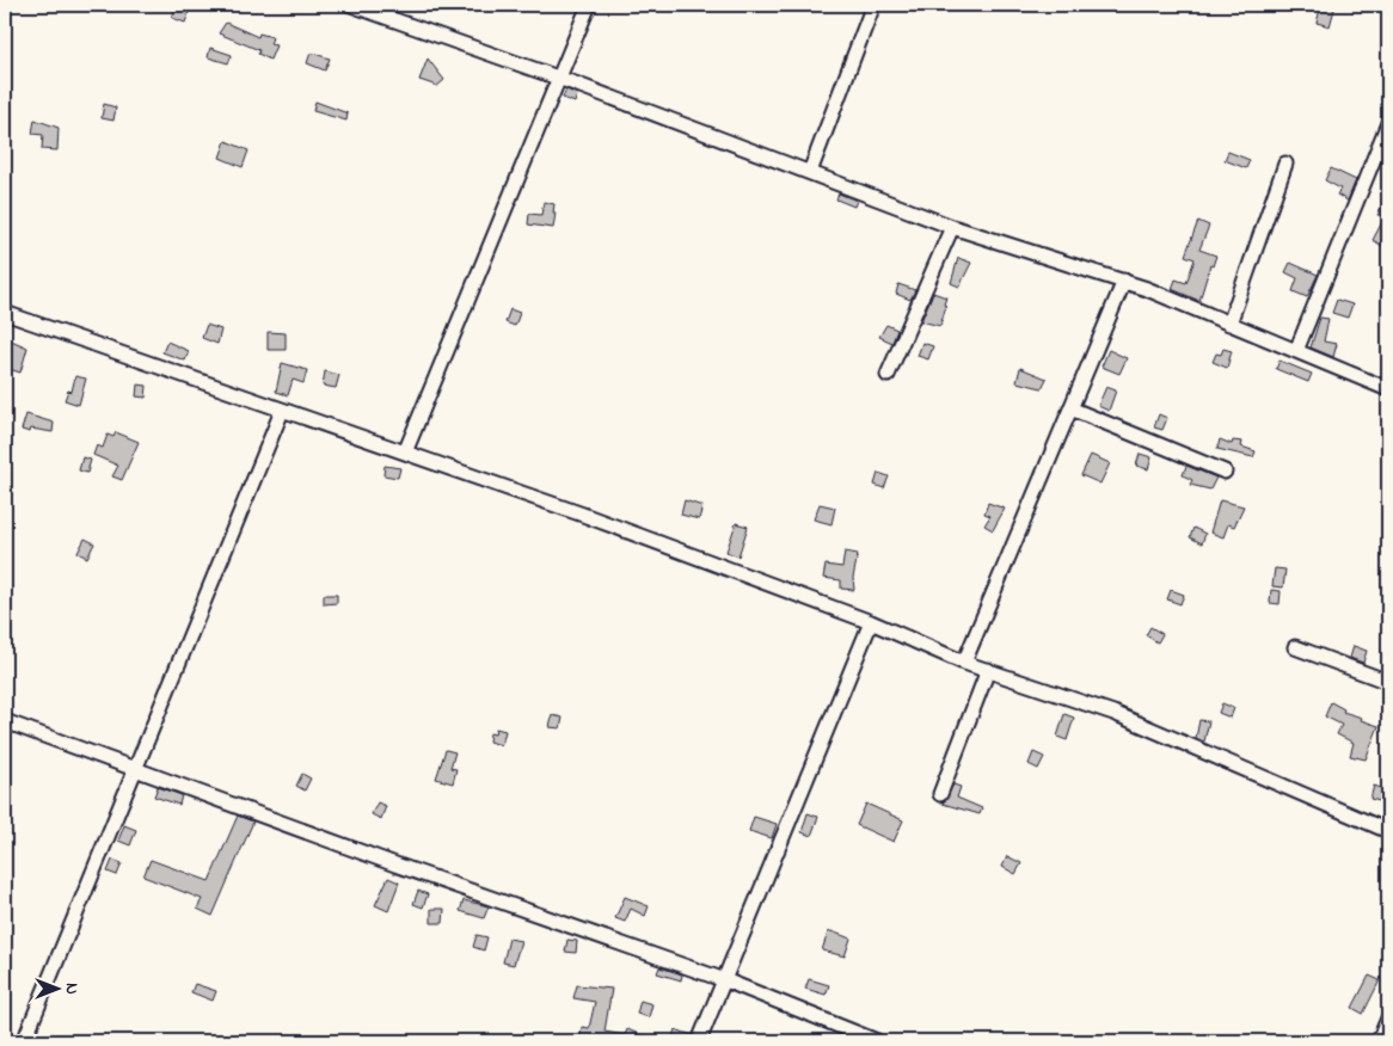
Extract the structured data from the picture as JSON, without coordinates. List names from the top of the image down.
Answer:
{
  "north": "right"
}
